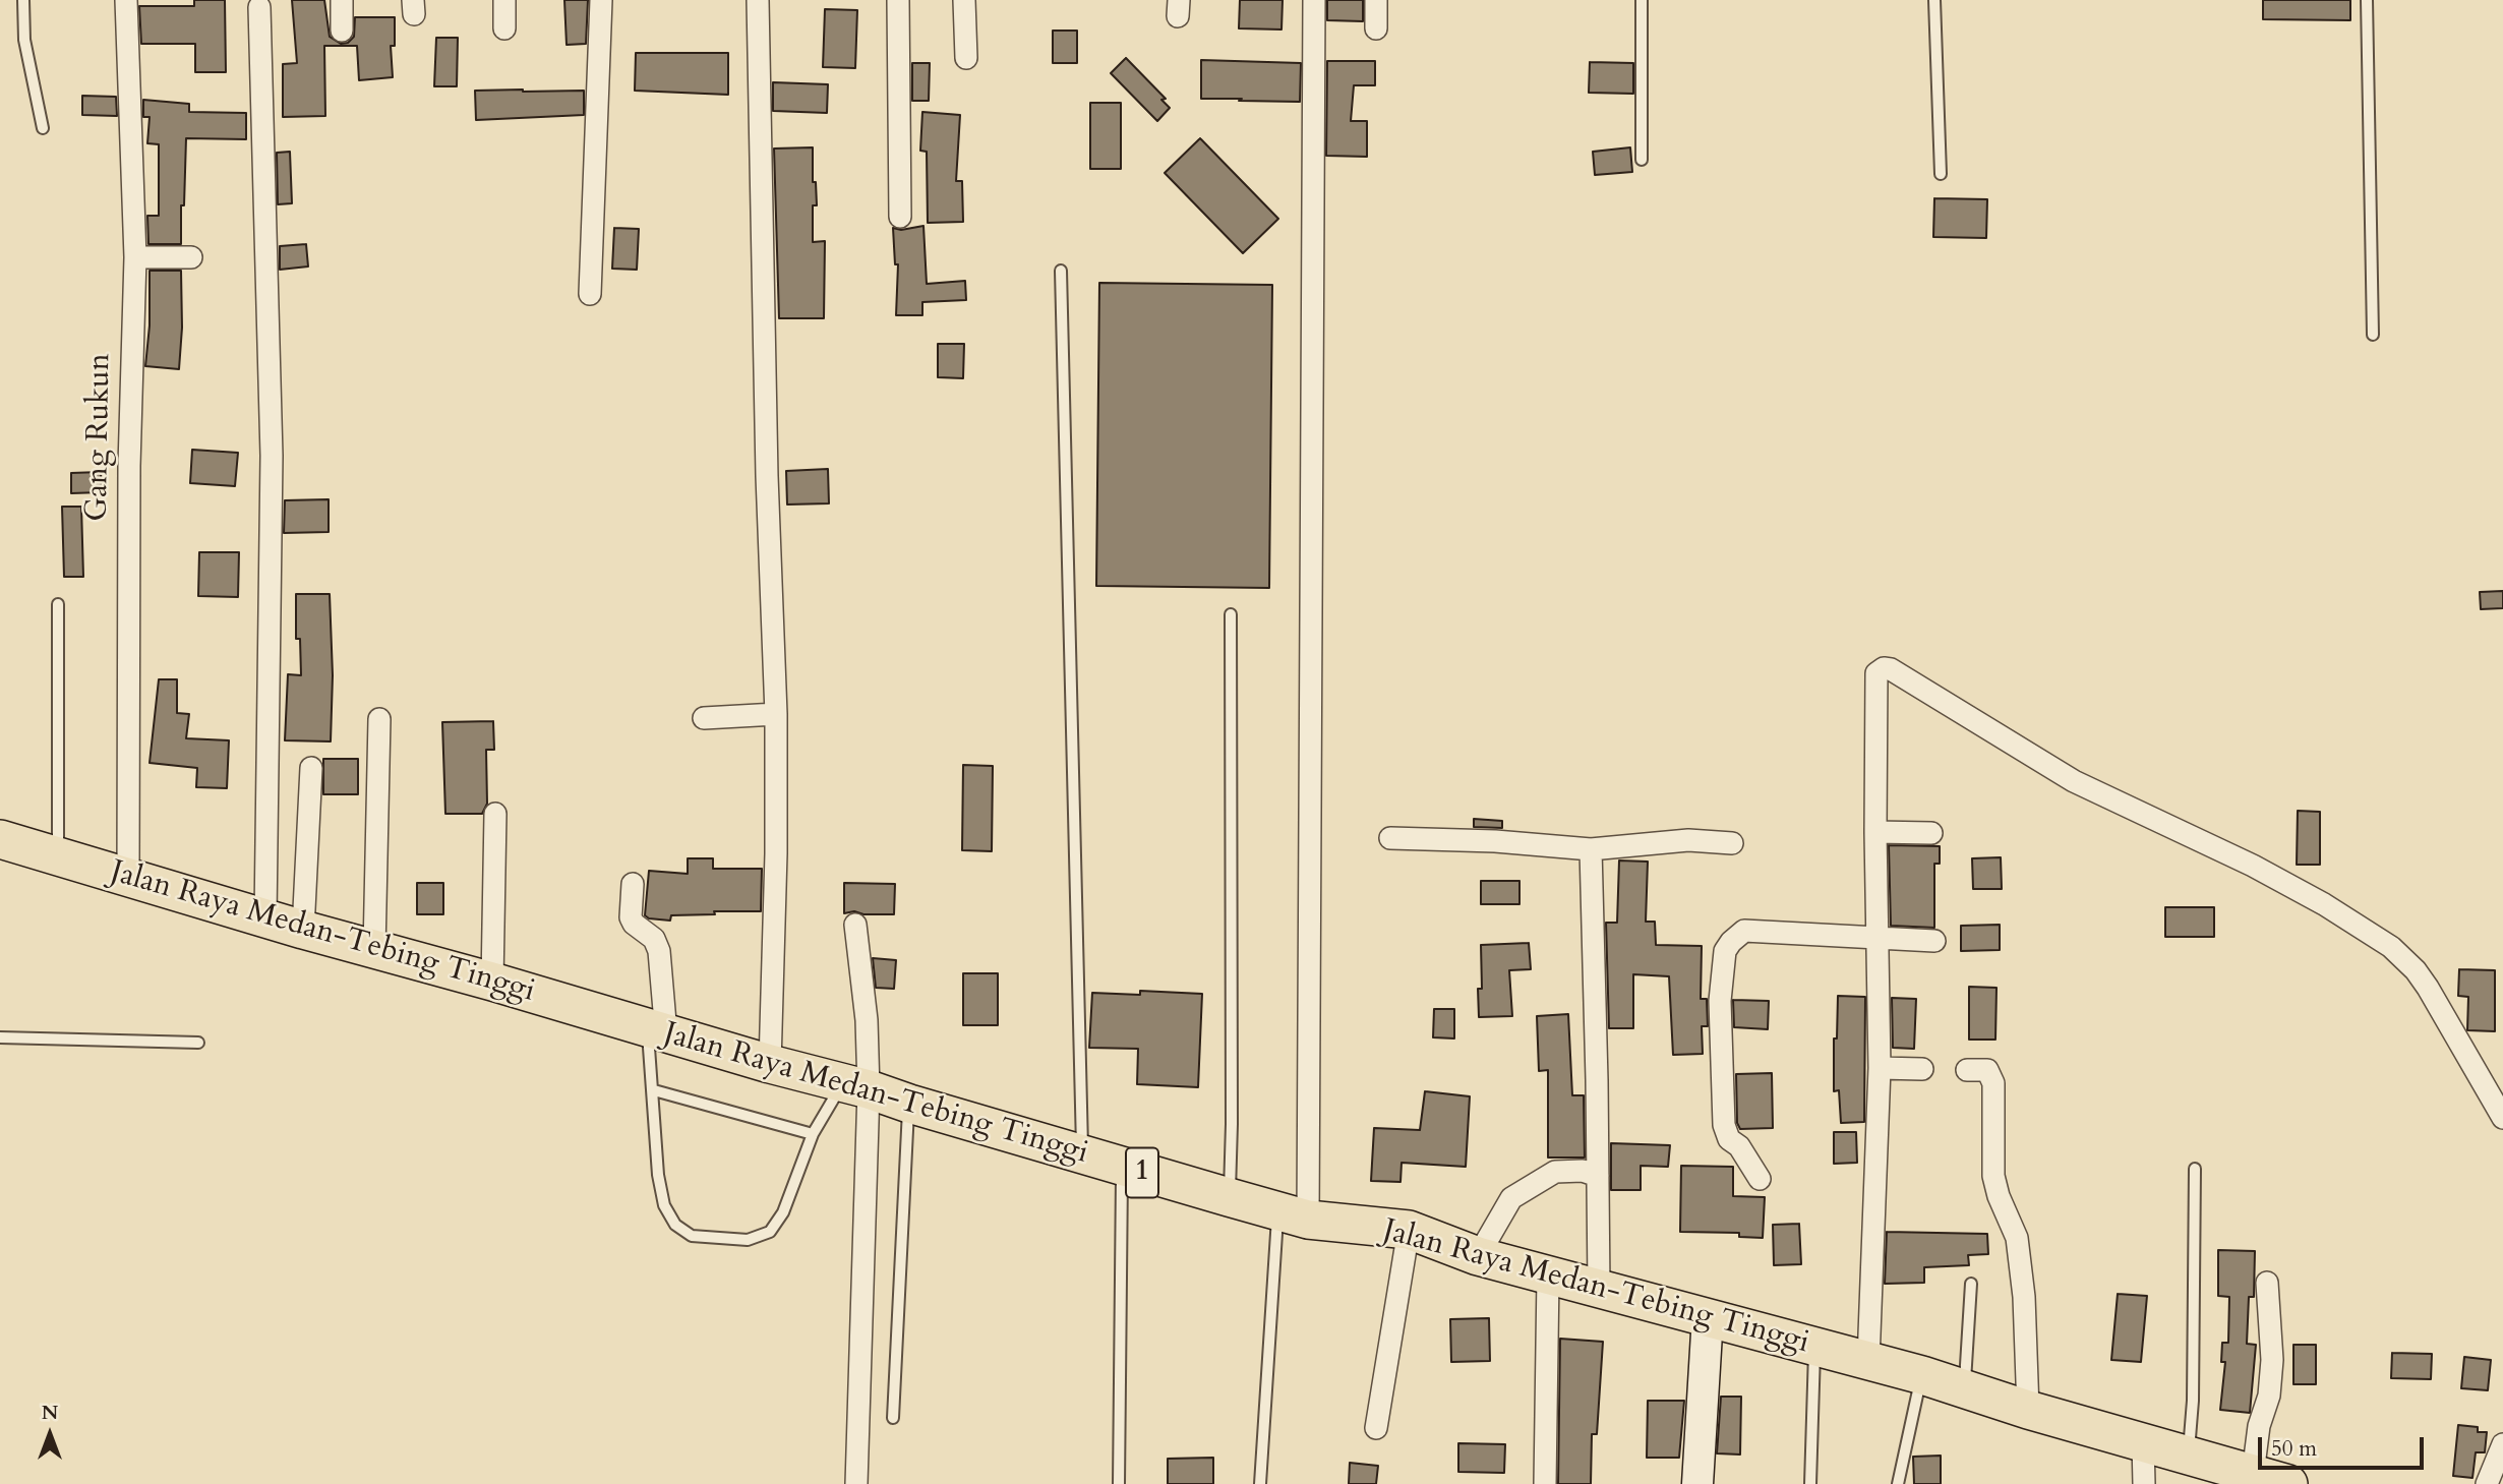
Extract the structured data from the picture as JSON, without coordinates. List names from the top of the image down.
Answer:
{
  "streets": {
    "highway": ["Jalan Raya Medan-Tebing Tinggi", "1"],
    "street": ["Gang Rukun"]
  },
  "crossings": [
    ["Gang Rukun", "Jalan Raya Medan-Tebing Tinggi"]
  ],
  "scale_bar": "50 m",
  "north": "top"
}
